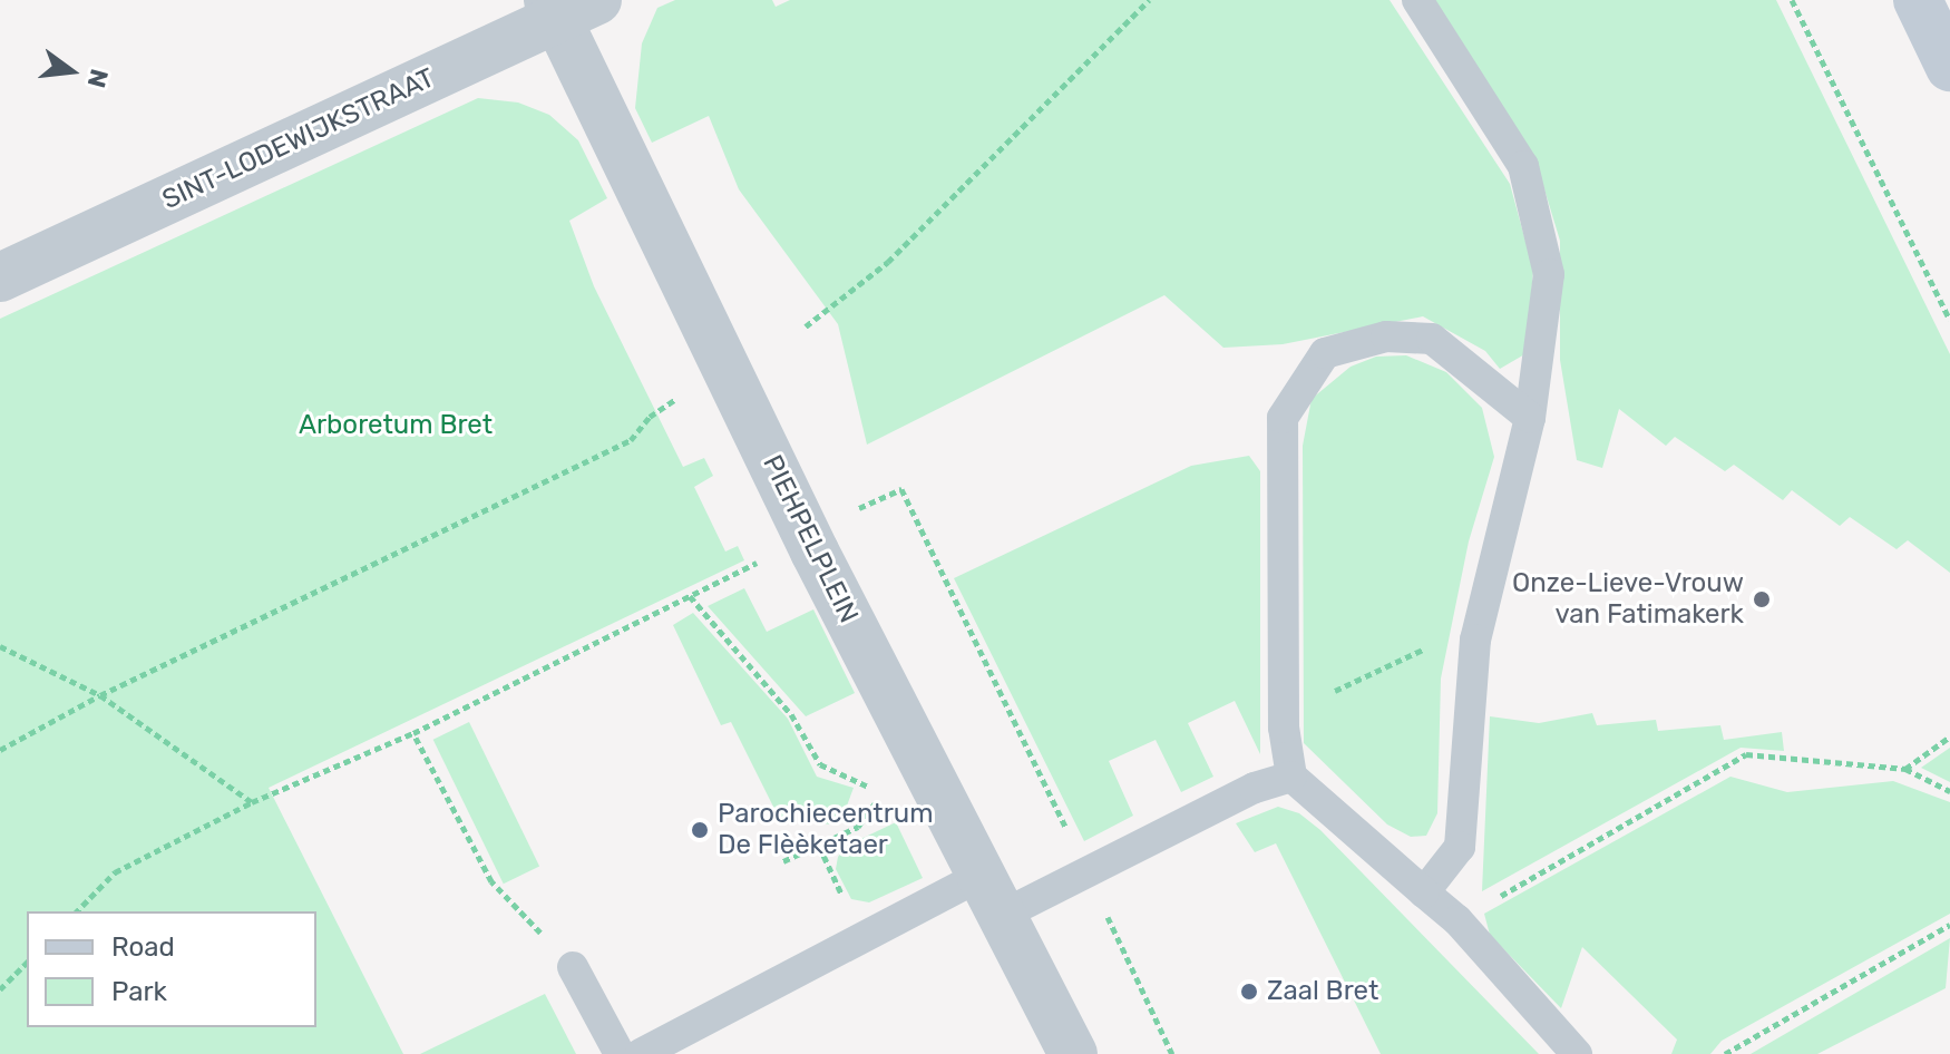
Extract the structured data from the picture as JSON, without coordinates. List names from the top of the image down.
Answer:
{
  "streets": {
    "street": ["SINT-LODEWIJKSTRAAT", "PIEHPELPLEIN"]
  },
  "crossings": [
    ["SINT-LODEWIJKSTRAAT", "PIEHPELPLEIN"]
  ],
  "parks": ["Arboretum Bret"],
  "places": ["Onze-Lieve-Vrouw van Fatimakerk", "Parochiecentrum De Flèèketaer", "Zaal Bret"],
  "legend": ["Road", "Park"],
  "north": "right"
}
